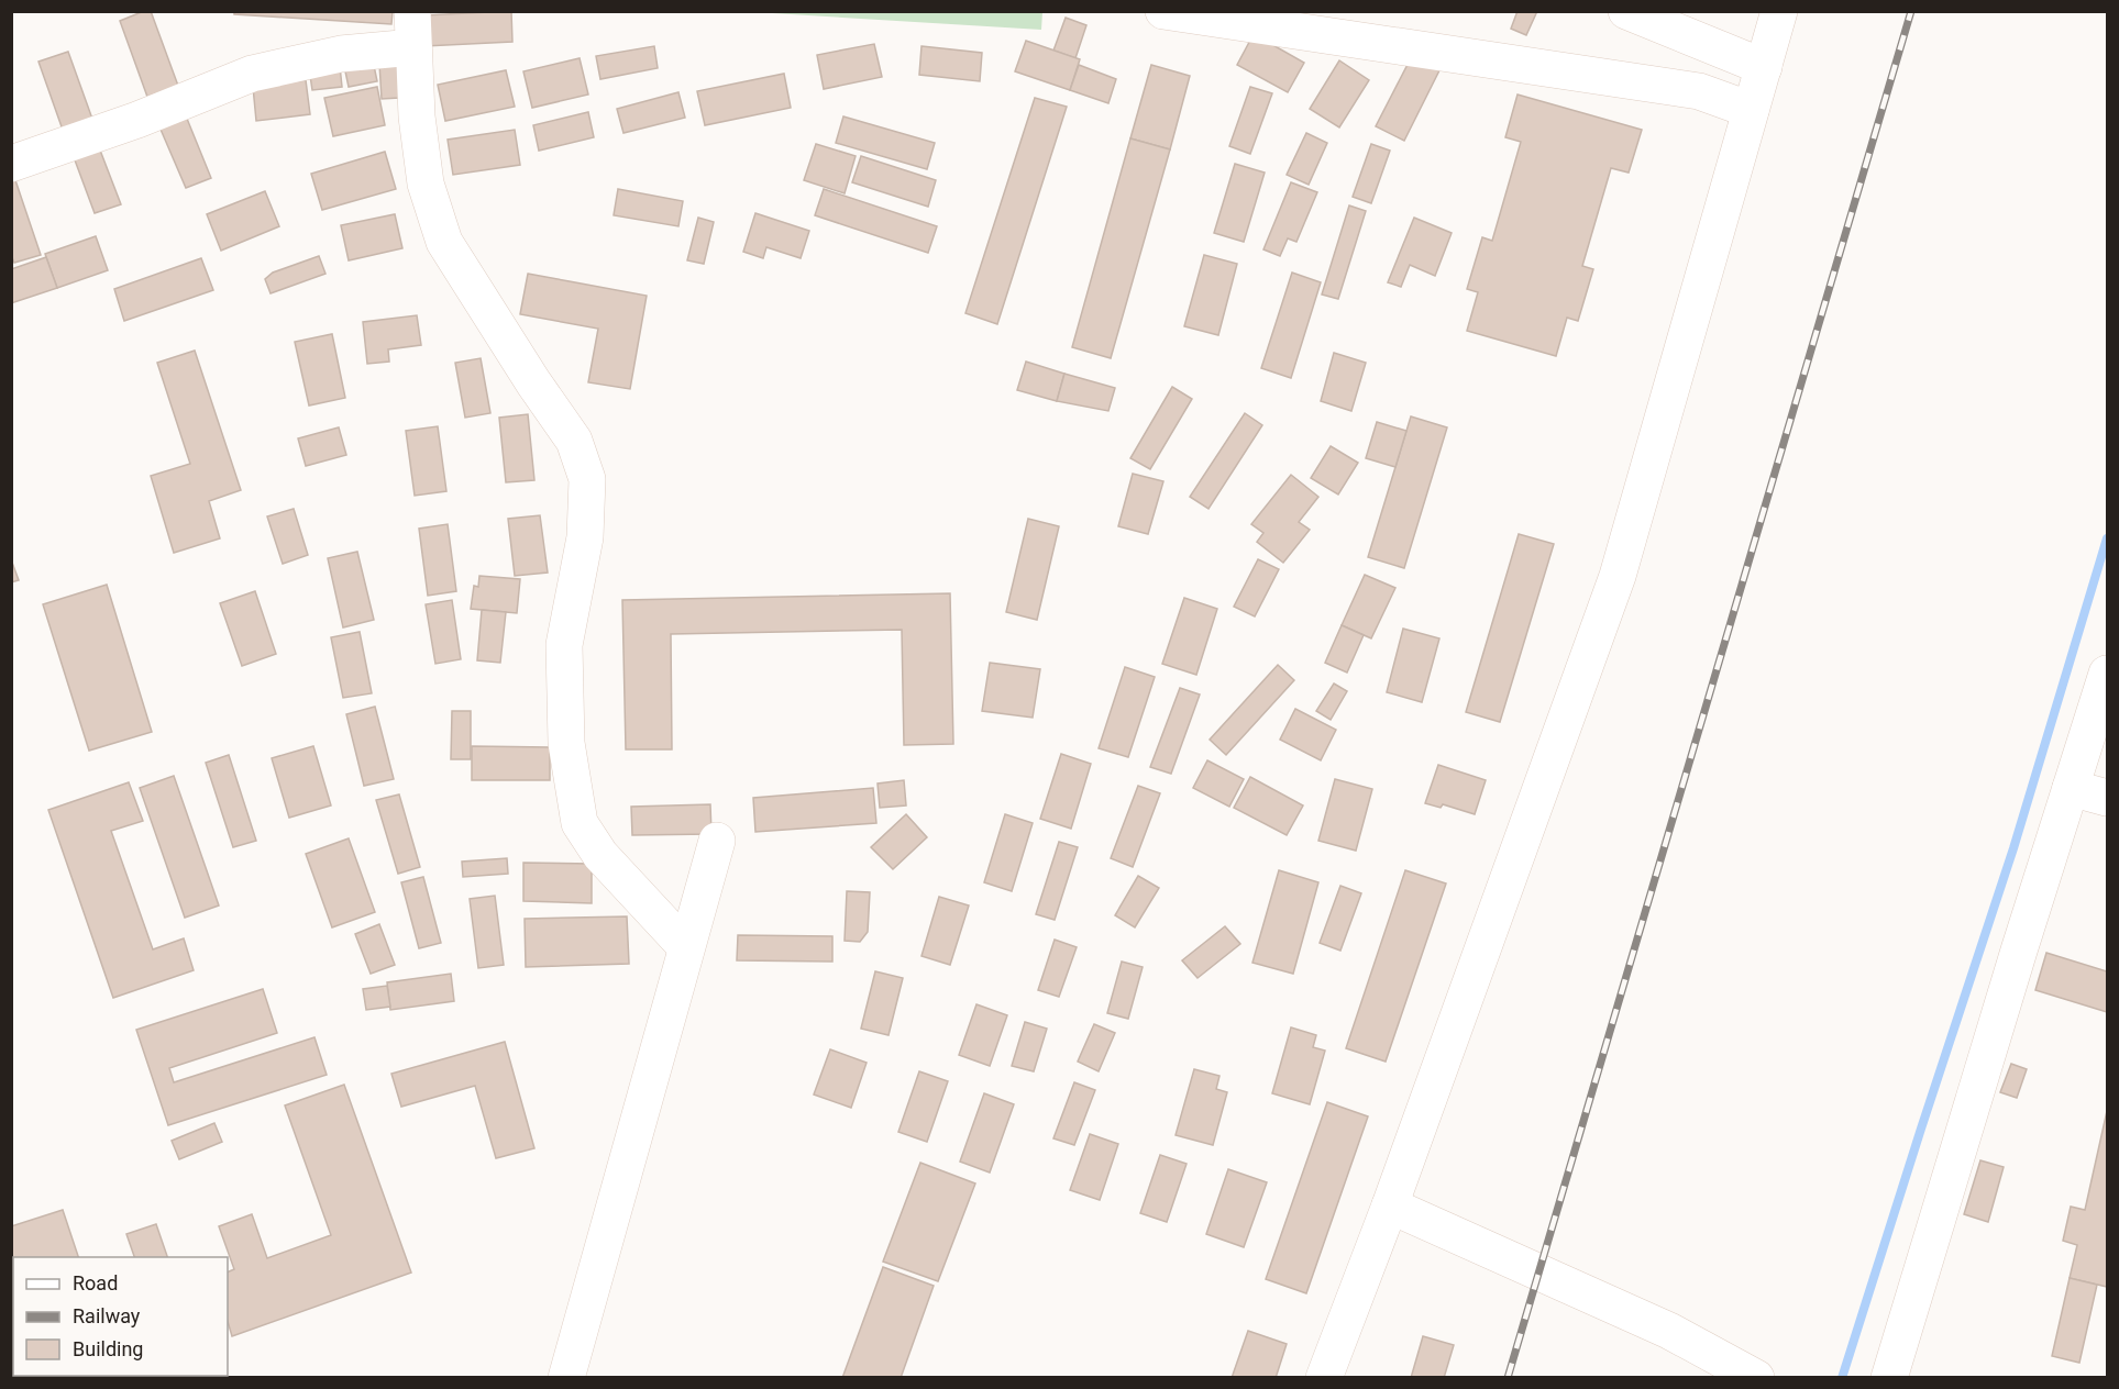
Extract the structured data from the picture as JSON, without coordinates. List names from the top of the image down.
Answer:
{
  "legend": ["Road", "Railway", "Building"]
}
